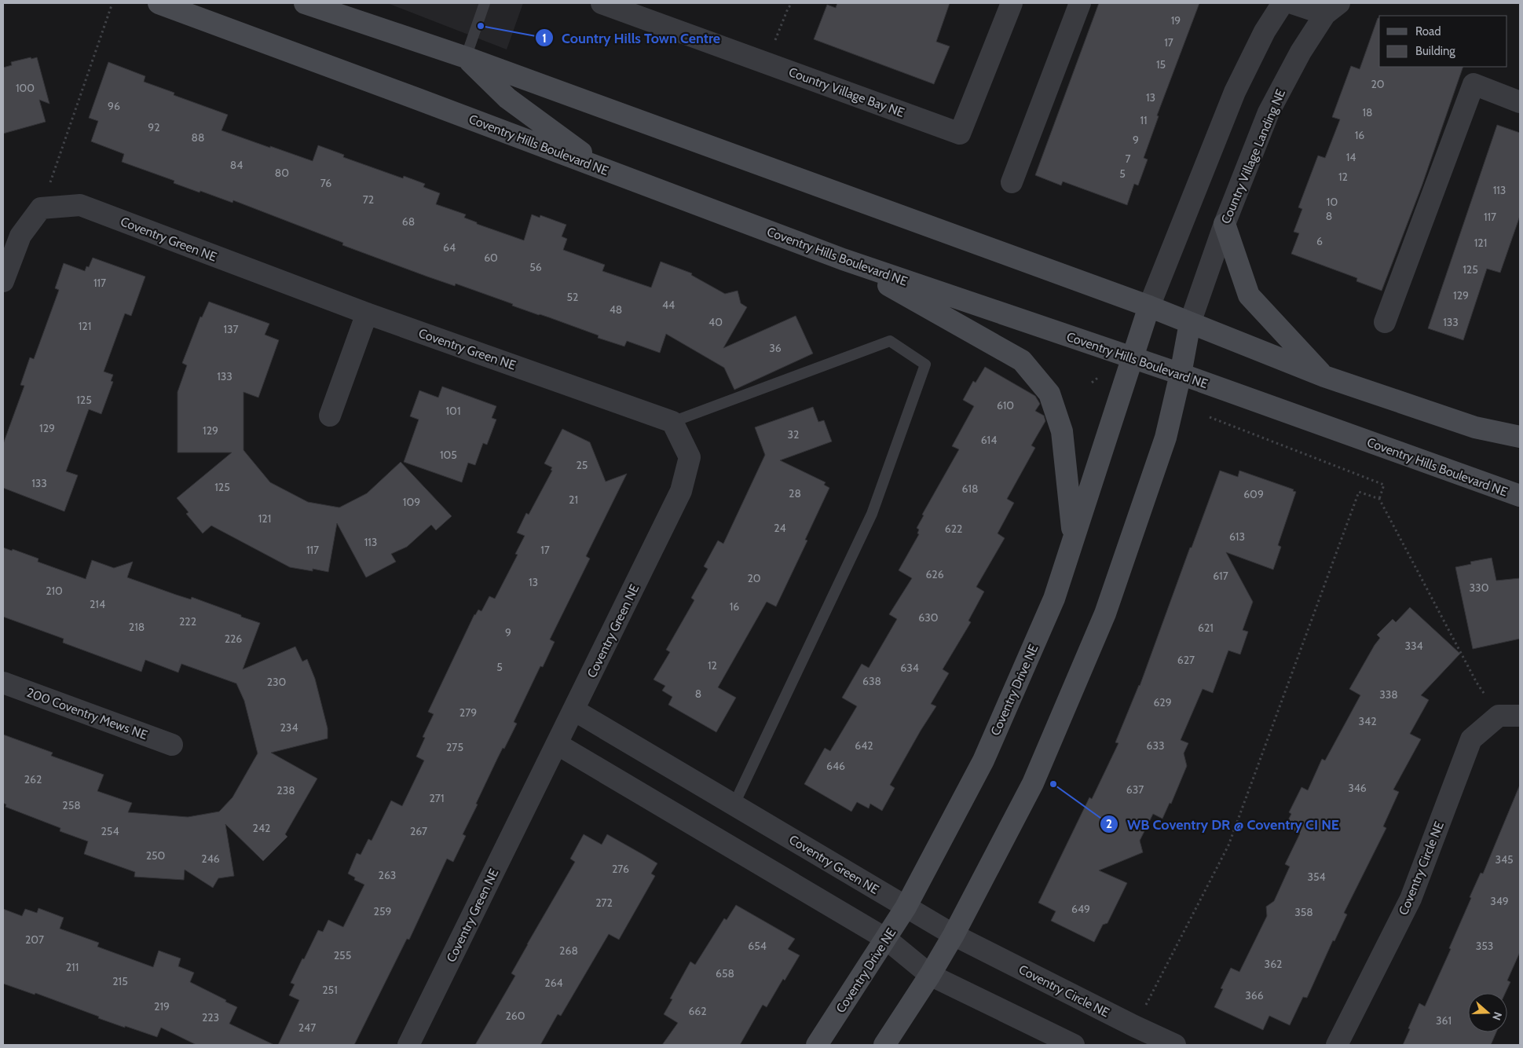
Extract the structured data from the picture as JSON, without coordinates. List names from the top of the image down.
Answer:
{
  "streets": {
    "street": [
      "Country Village Bay NE",
      "Coventry Hills Boulevard NE",
      "Country Village Landing NE",
      "Coventry Green NE",
      "Coventry Drive NE",
      "200 Coventry Mews NE",
      "Coventry Circle NE"
    ]
  },
  "crossings": [
    ["Coventry Hills Boulevard NE", "Coventry Drive NE"],
    ["Coventry Green NE", "Coventry Drive NE"],
    ["Coventry Green NE", "Coventry Circle NE"]
  ],
  "places": ["Country Hills Town Centre", "WB Coventry DR @ Coventry CI NE"],
  "house_numbers": [
    "19",
    "17",
    "15",
    "20",
    "100",
    "13",
    "96",
    "18",
    "11",
    "92",
    "16",
    "88",
    "9",
    "14",
    "7",
    "84",
    "80",
    "5",
    "12",
    "76",
    "113",
    "72",
    "10",
    "8",
    "117",
    "68",
    "6",
    "121",
    "64",
    "60",
    "56",
    "125",
    "117",
    "129",
    "52",
    "44",
    "48",
    "40",
    "133",
    "121",
    "137",
    "36",
    "133",
    "125",
    "610",
    "101",
    "129",
    "129",
    "32",
    "614",
    "105",
    "25",
    "133",
    "125",
    "618",
    "28",
    "609",
    "21",
    "109",
    "121",
    "24",
    "622",
    "613",
    "113",
    "117",
    "17",
    "626",
    "617",
    "20",
    "13",
    "330",
    "210",
    "214",
    "16",
    "630",
    "222",
    "218",
    "621",
    "9",
    "226",
    "334",
    "627",
    "12",
    "5",
    "634",
    "638",
    "230",
    "8",
    "338",
    "629",
    "279",
    "342",
    "234",
    "642",
    "633",
    "275",
    "646",
    "262",
    "346",
    "637",
    "238",
    "271",
    "258",
    "242",
    "254",
    "267",
    "250",
    "246",
    "345",
    "276",
    "263",
    "354",
    "349",
    "272",
    "649",
    "259",
    "358",
    "207",
    "654",
    "353",
    "268",
    "255",
    "362",
    "211",
    "658",
    "215",
    "264",
    "251",
    "366",
    "219",
    "662",
    "260",
    "223",
    "361",
    "247"
  ],
  "legend": ["Road", "Building"],
  "north": "right"
}
